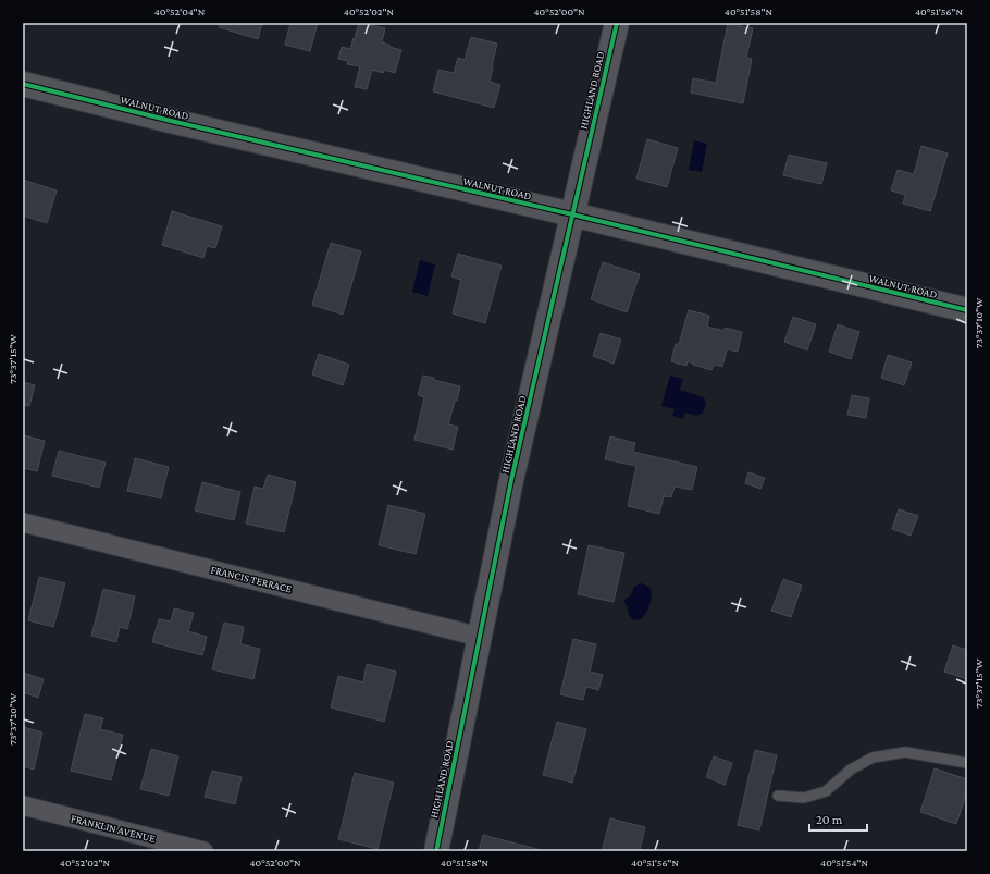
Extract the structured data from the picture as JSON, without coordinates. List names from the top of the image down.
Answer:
{
  "streets": {
    "street": [
      "HIGHLAND ROAD",
      "WALNUT ROAD",
      "FRANCIS TERRACE",
      "FRANKLIN AVENUE"
    ]
  },
  "crossings": [
    ["HIGHLAND ROAD", "WALNUT ROAD"],
    ["HIGHLAND ROAD", "FRANCIS TERRACE"]
  ],
  "scale_bar": "20 m",
  "coordinates": [
    "40°52'04\"N",
    "40°52'02\"N",
    "40°52'00\"N",
    "40°51'58\"N",
    "40°51'56\"N",
    "73°37'10\"W",
    "73°37'15\"W",
    "73°37'20\"W",
    "40°51'54\"N"
  ]
}
